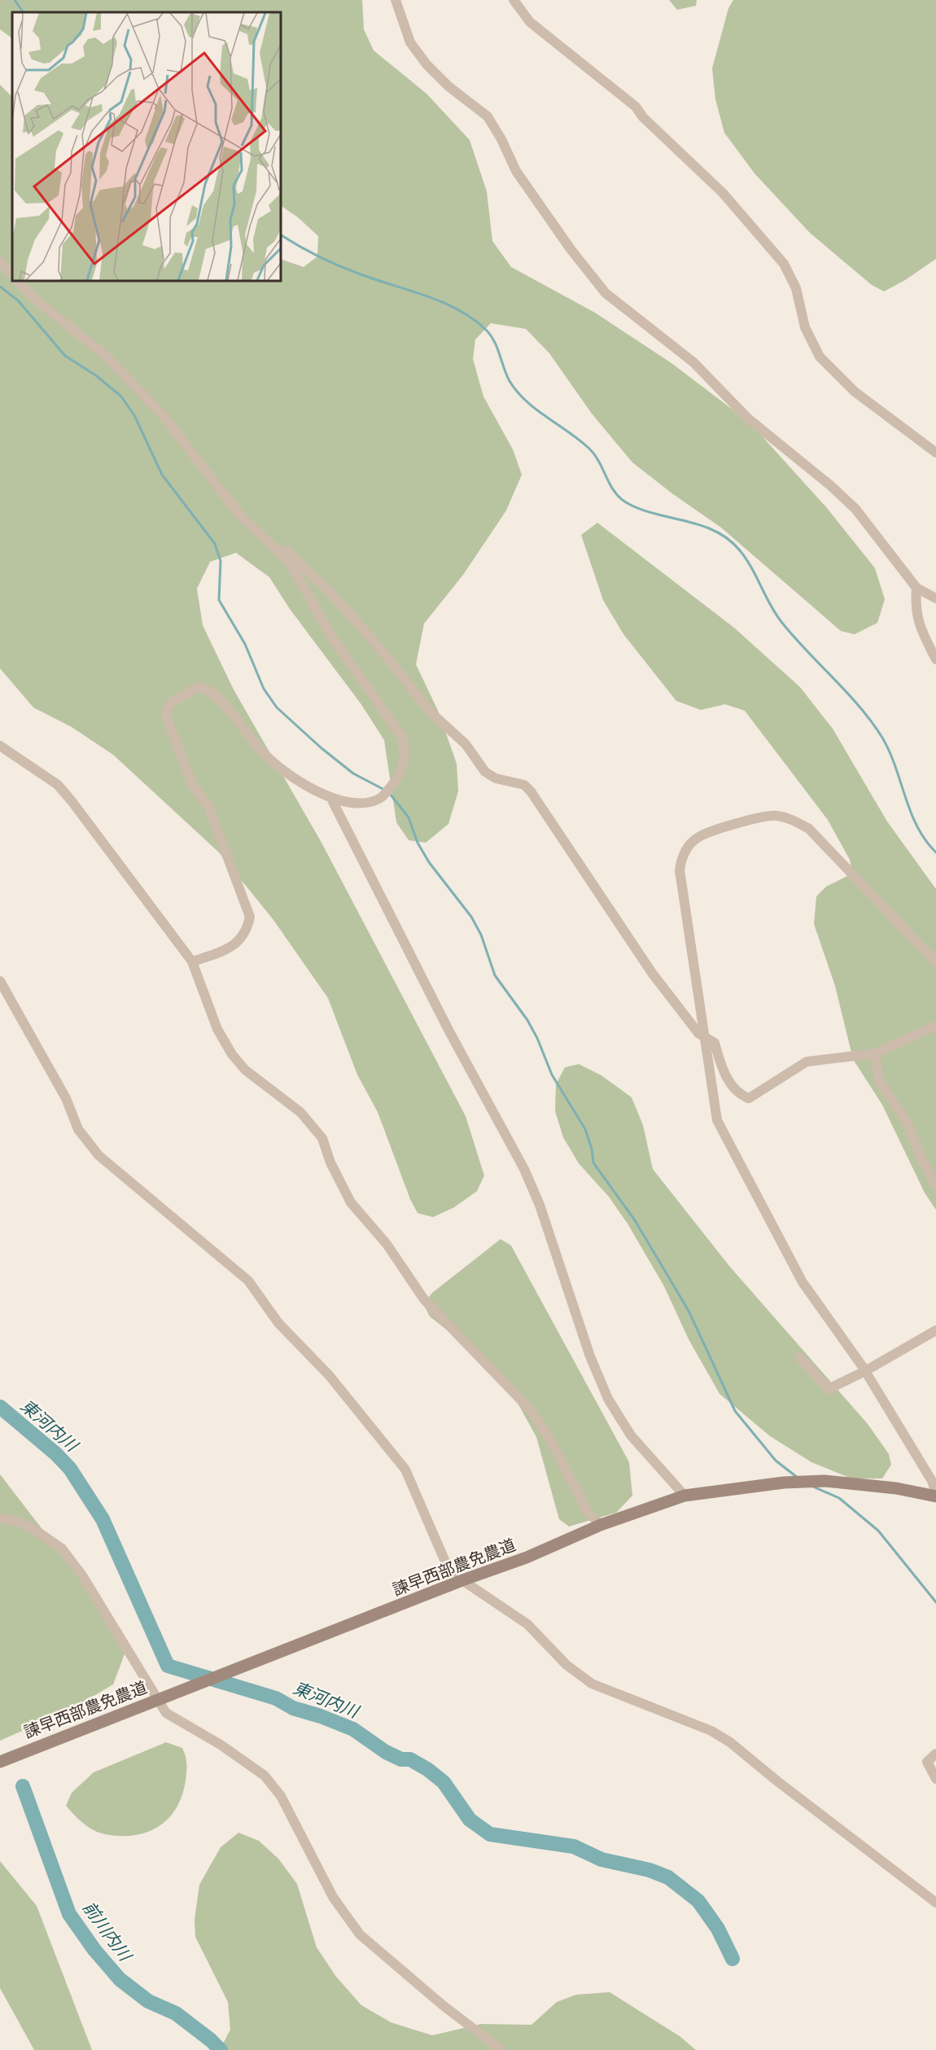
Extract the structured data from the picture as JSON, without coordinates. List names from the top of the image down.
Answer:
{
  "streets": {
    "street": ["諫早西部農免農道"]
  },
  "water": ["東河内川", "前川内川"]
}
